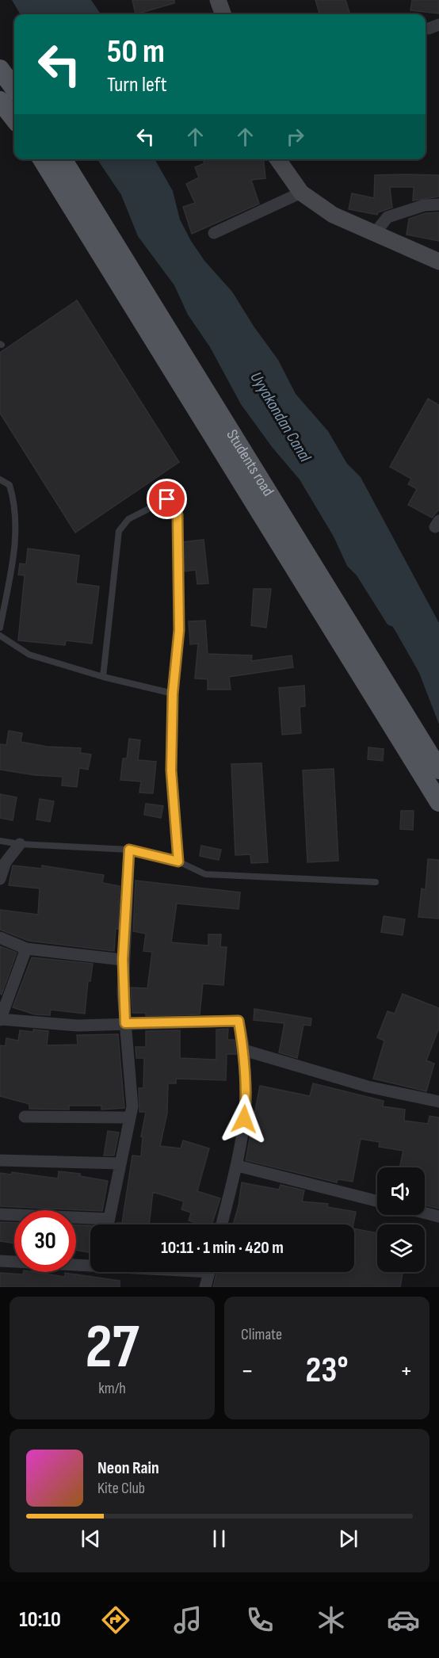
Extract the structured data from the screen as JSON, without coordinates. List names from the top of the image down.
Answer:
{
  "streets": {
    "main road": ["Students road"]
  },
  "water": ["Uyyakondan Canal"],
  "page": {
    "turn": ["50 m", "Turn left"],
    "limit": "30",
    "trip": "10:11 · 1 min · 420 m",
    "tile": [
      ["27", "km/h"],
      "Climate"
    ],
    "heat": ["−", "23°", "+"],
    "song": ["Neon Rain", "Kite Club"],
    "tabs": "10:10"
  }
}
